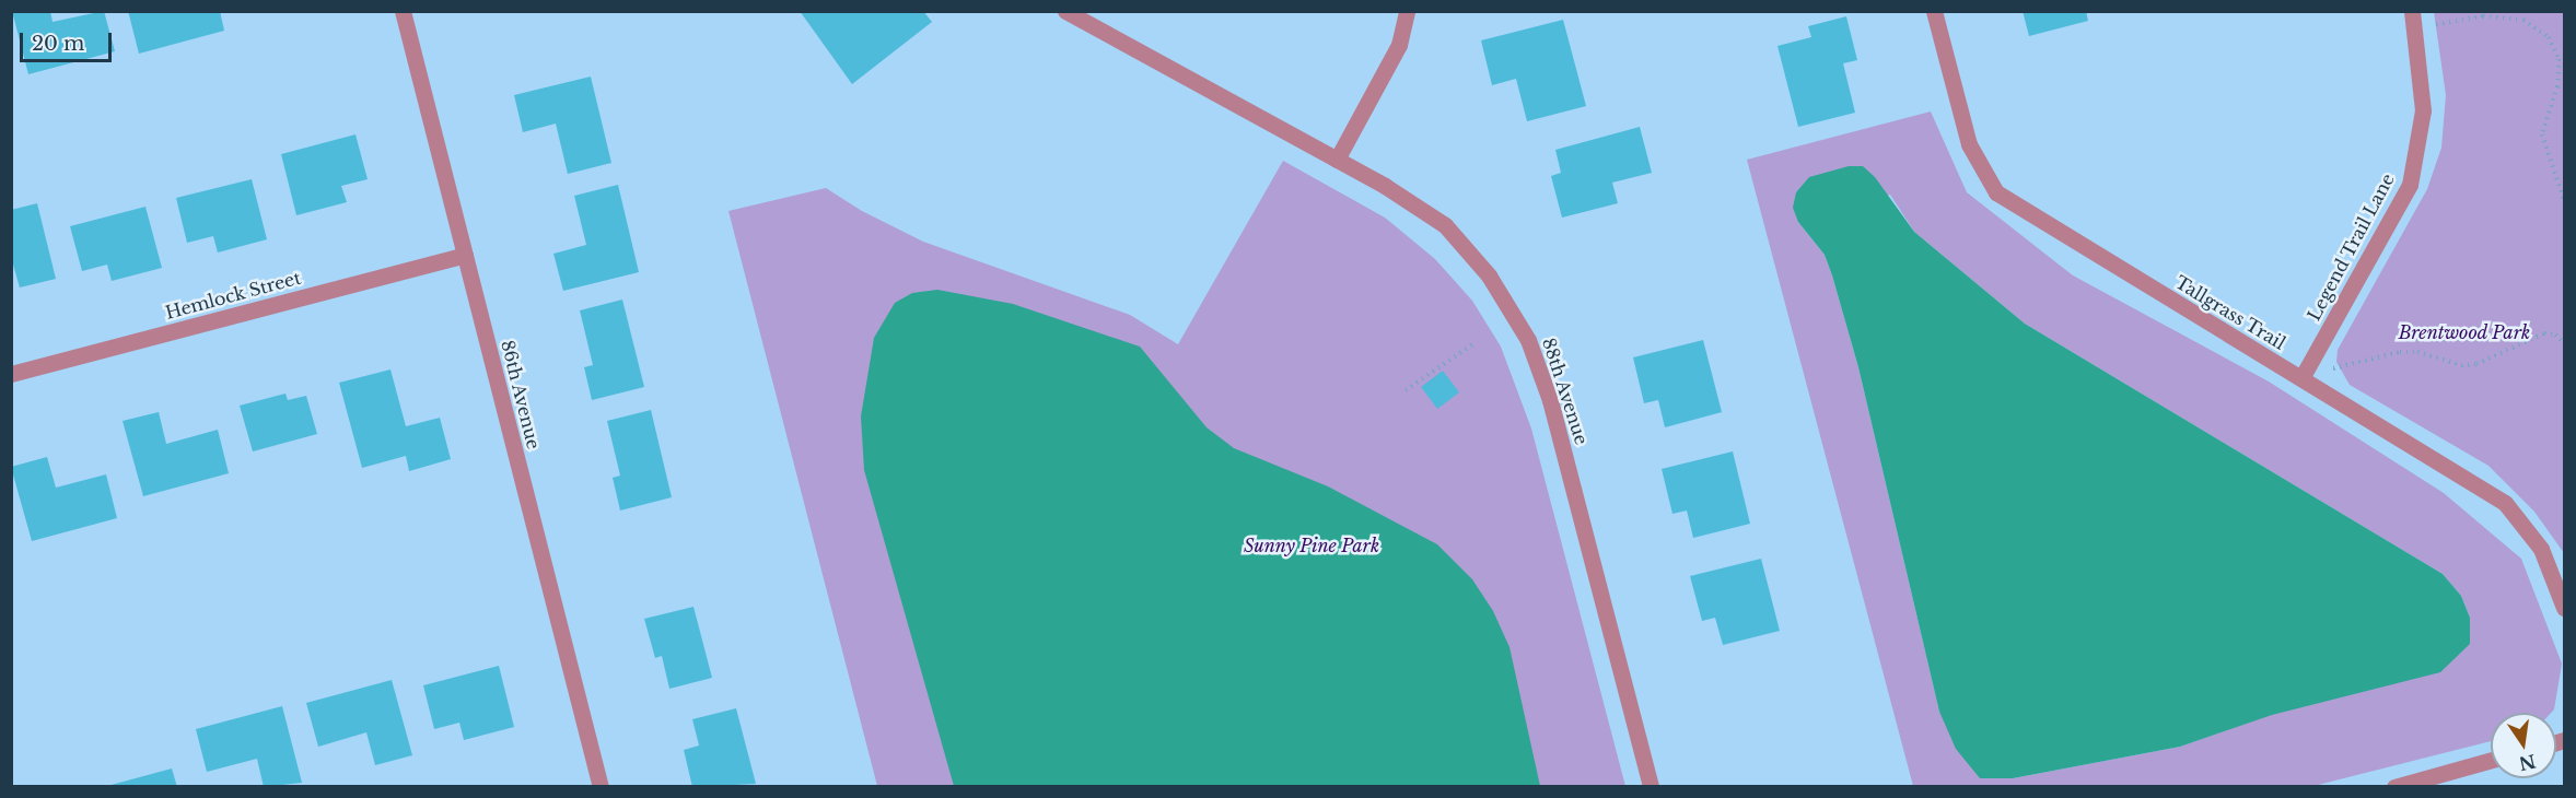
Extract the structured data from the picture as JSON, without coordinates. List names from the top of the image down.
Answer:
{
  "streets": {
    "street": [
      "Legend Trail Lane",
      "Hemlock Street",
      "Tallgrass Trail",
      "88th Avenue",
      "86th Avenue"
    ]
  },
  "crossings": [
    ["Legend Trail Lane", "Tallgrass Trail"],
    ["Hemlock Street", "86th Avenue"]
  ],
  "parks": ["Brentwood Park", "Sunny Pine Park"],
  "scale_bar": "20 m",
  "north": "bottom"
}
